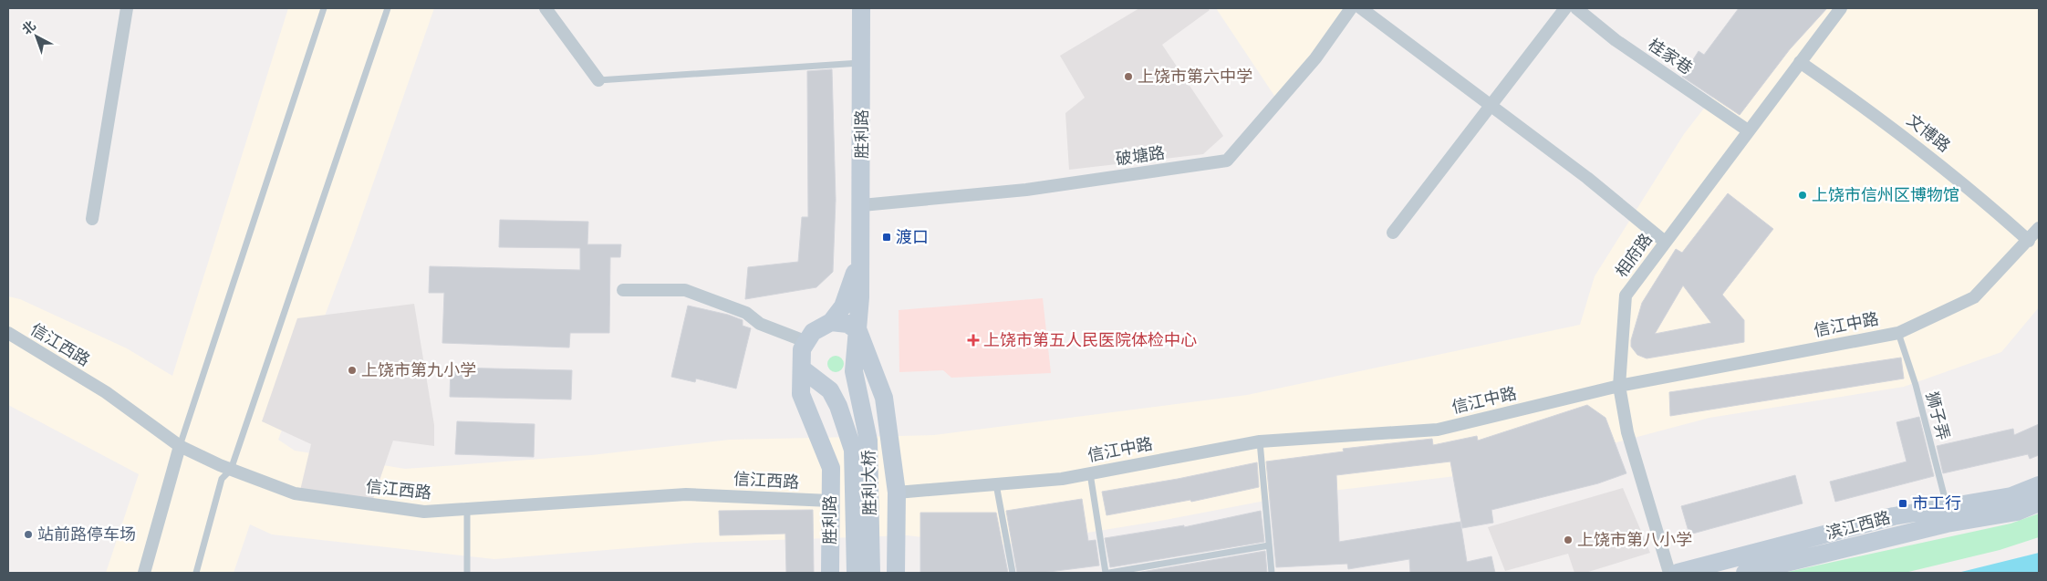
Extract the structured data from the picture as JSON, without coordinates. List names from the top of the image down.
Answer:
{
  "streets": {
    "main road": ["胜利路", "胜利大桥", "滨江西路"],
    "street": [
      "桂家巷",
      "文博路",
      "破塘路",
      "相府路",
      "信江中路",
      "信江西路"
    ],
    "lane": ["狮子弄"]
  },
  "crossings": [
    ["桂家巷", "相府路"],
    ["文博路", "相府路"],
    ["文博路", "信江中路"],
    ["胜利路", "破塘路"],
    ["胜利路", "信江西路"],
    ["胜利路", "胜利大桥"],
    ["相府路", "信江中路"],
    ["信江中路", "狮子弄"],
    ["狮子弄", "滨江西路"]
  ],
  "places": {
    "other": [
      "上饶市第六中学",
      "上饶市信州区博物馆",
      "上饶市第九小学",
      "站前路停车场",
      "上饶市第八小学"
    ],
    "transit": ["渡口", "市工行"],
    "health": ["上饶市第五人民医院体检中心"]
  },
  "north": "top left"
}
